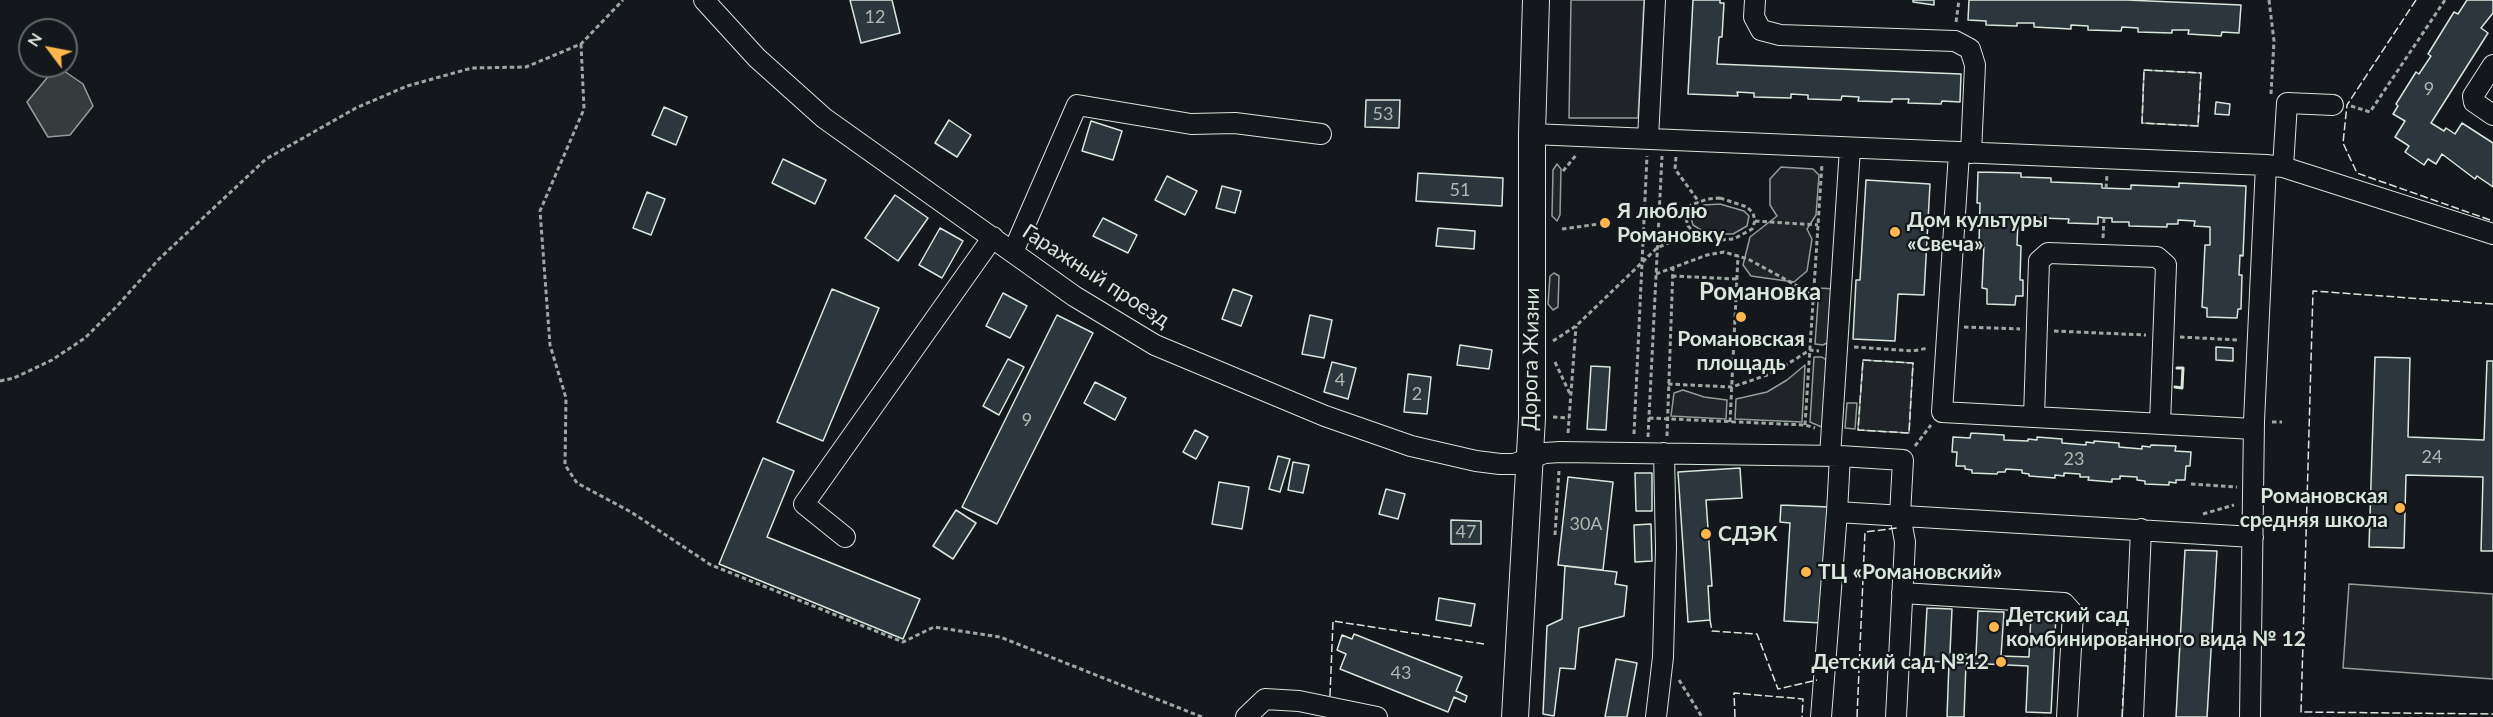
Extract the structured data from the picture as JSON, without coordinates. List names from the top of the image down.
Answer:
{
  "streets": {
    "main road": ["Дорога Жизни"],
    "street": ["Гаражный проезд"]
  },
  "crossings": [
    ["Гаражный проезд", "Дорога Жизни"]
  ],
  "districts": ["Романовка"],
  "places": [
    "Я люблю Романовку",
    "Дом культуры «Свеча»",
    "Романовская площадь",
    "Романовская средняя школа",
    "СДЭК",
    "ТЦ «Романовский»",
    "Детский сад комбинированного вида № 12",
    "Детский сад №12"
  ],
  "house_numbers": [
    "12",
    "9",
    "53",
    "51",
    "4",
    "2",
    "9",
    "24",
    "23",
    "30А",
    "47",
    "43"
  ],
  "north": "top left"
}
